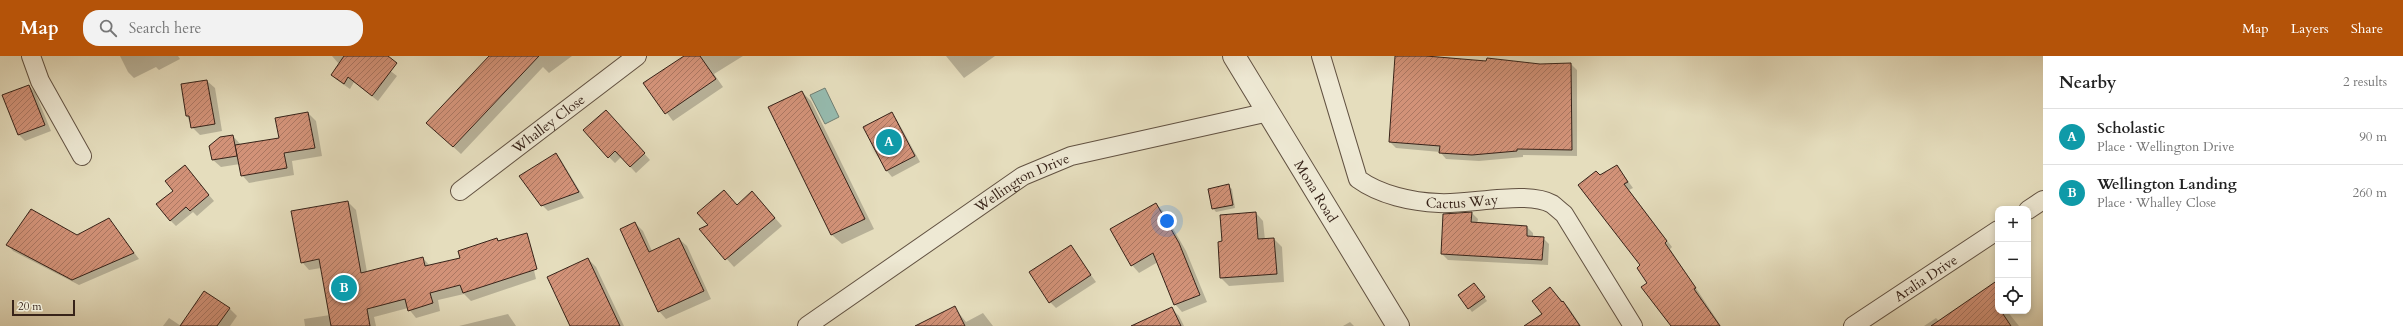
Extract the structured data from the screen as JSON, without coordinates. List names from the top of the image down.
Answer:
{
  "streets": {
    "street": [
      "Whalley Close",
      "Wellington Drive",
      "Mona Road",
      "Cactus Way",
      "Aralia Drive"
    ]
  },
  "crossings": [
    ["Wellington Drive", "Mona Road"]
  ],
  "scale_bar": "20 m",
  "page": {
    "header": "Map",
    "search": "Search here",
    "nav": ["Map", "Layers", "Share"],
    "heading": ["Nearby", "2 results"],
    "list": [
      {
        "mark": "A",
        "name": "Scholastic",
        "note": "Place · Wellington Drive",
        "value": "90 m"
      },
      {
        "mark": "B",
        "name": "Wellington Landing",
        "note": "Place · Whalley Close",
        "value": "260 m"
      }
    ],
    "pins": ["A", "B"],
    "map_buttons": ["+", "−"],
    "scale": "20 m"
  }
}
